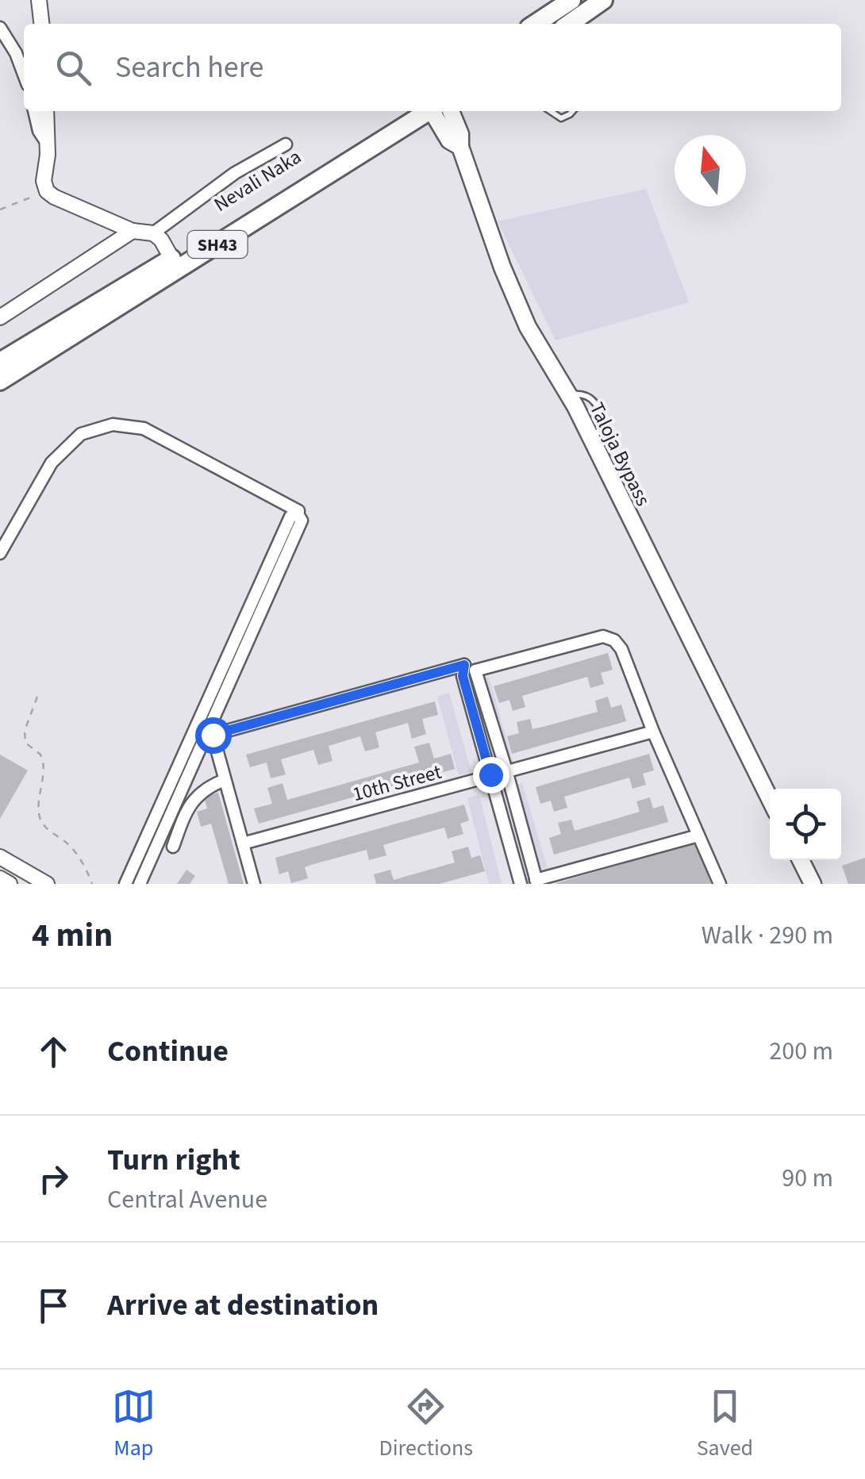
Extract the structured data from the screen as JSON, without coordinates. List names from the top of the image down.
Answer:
{
  "streets": {
    "main road": ["Nevali Naka", "SH43", "Taloja Bypass"],
    "street": ["10th Street"]
  },
  "crossings": [
    ["Nevali Naka", "SH43"]
  ],
  "north": "top",
  "page": {
    "search": "Search here",
    "heading": ["4 min", "Walk · 290 m"],
    "list": [
      ["Continue", "200 m"],
      ["Turn right", "Central Avenue", "90 m"],
      "Arrive at destination"
    ],
    "nav": ["Map", "Directions", "Saved"]
  }
}
